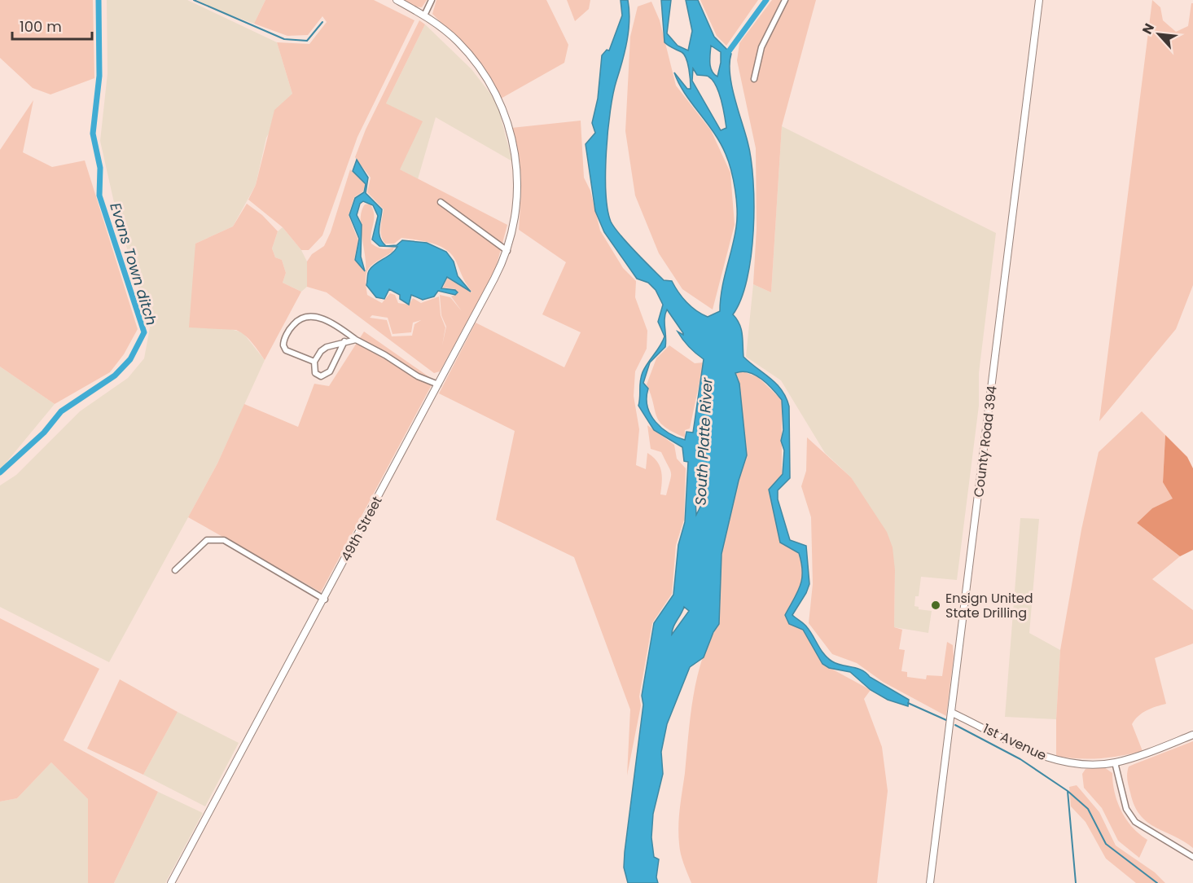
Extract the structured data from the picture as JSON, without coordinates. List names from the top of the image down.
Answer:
{
  "streets": {
    "street": ["County Road 394", "49th Street", "1st Avenue"]
  },
  "crossings": [
    ["County Road 394", "1st Avenue"]
  ],
  "water": ["Evans Town ditch", "South Platte River"],
  "places": ["Ensign United State Drilling"],
  "scale_bar": "100 m",
  "north": "top left"
}
